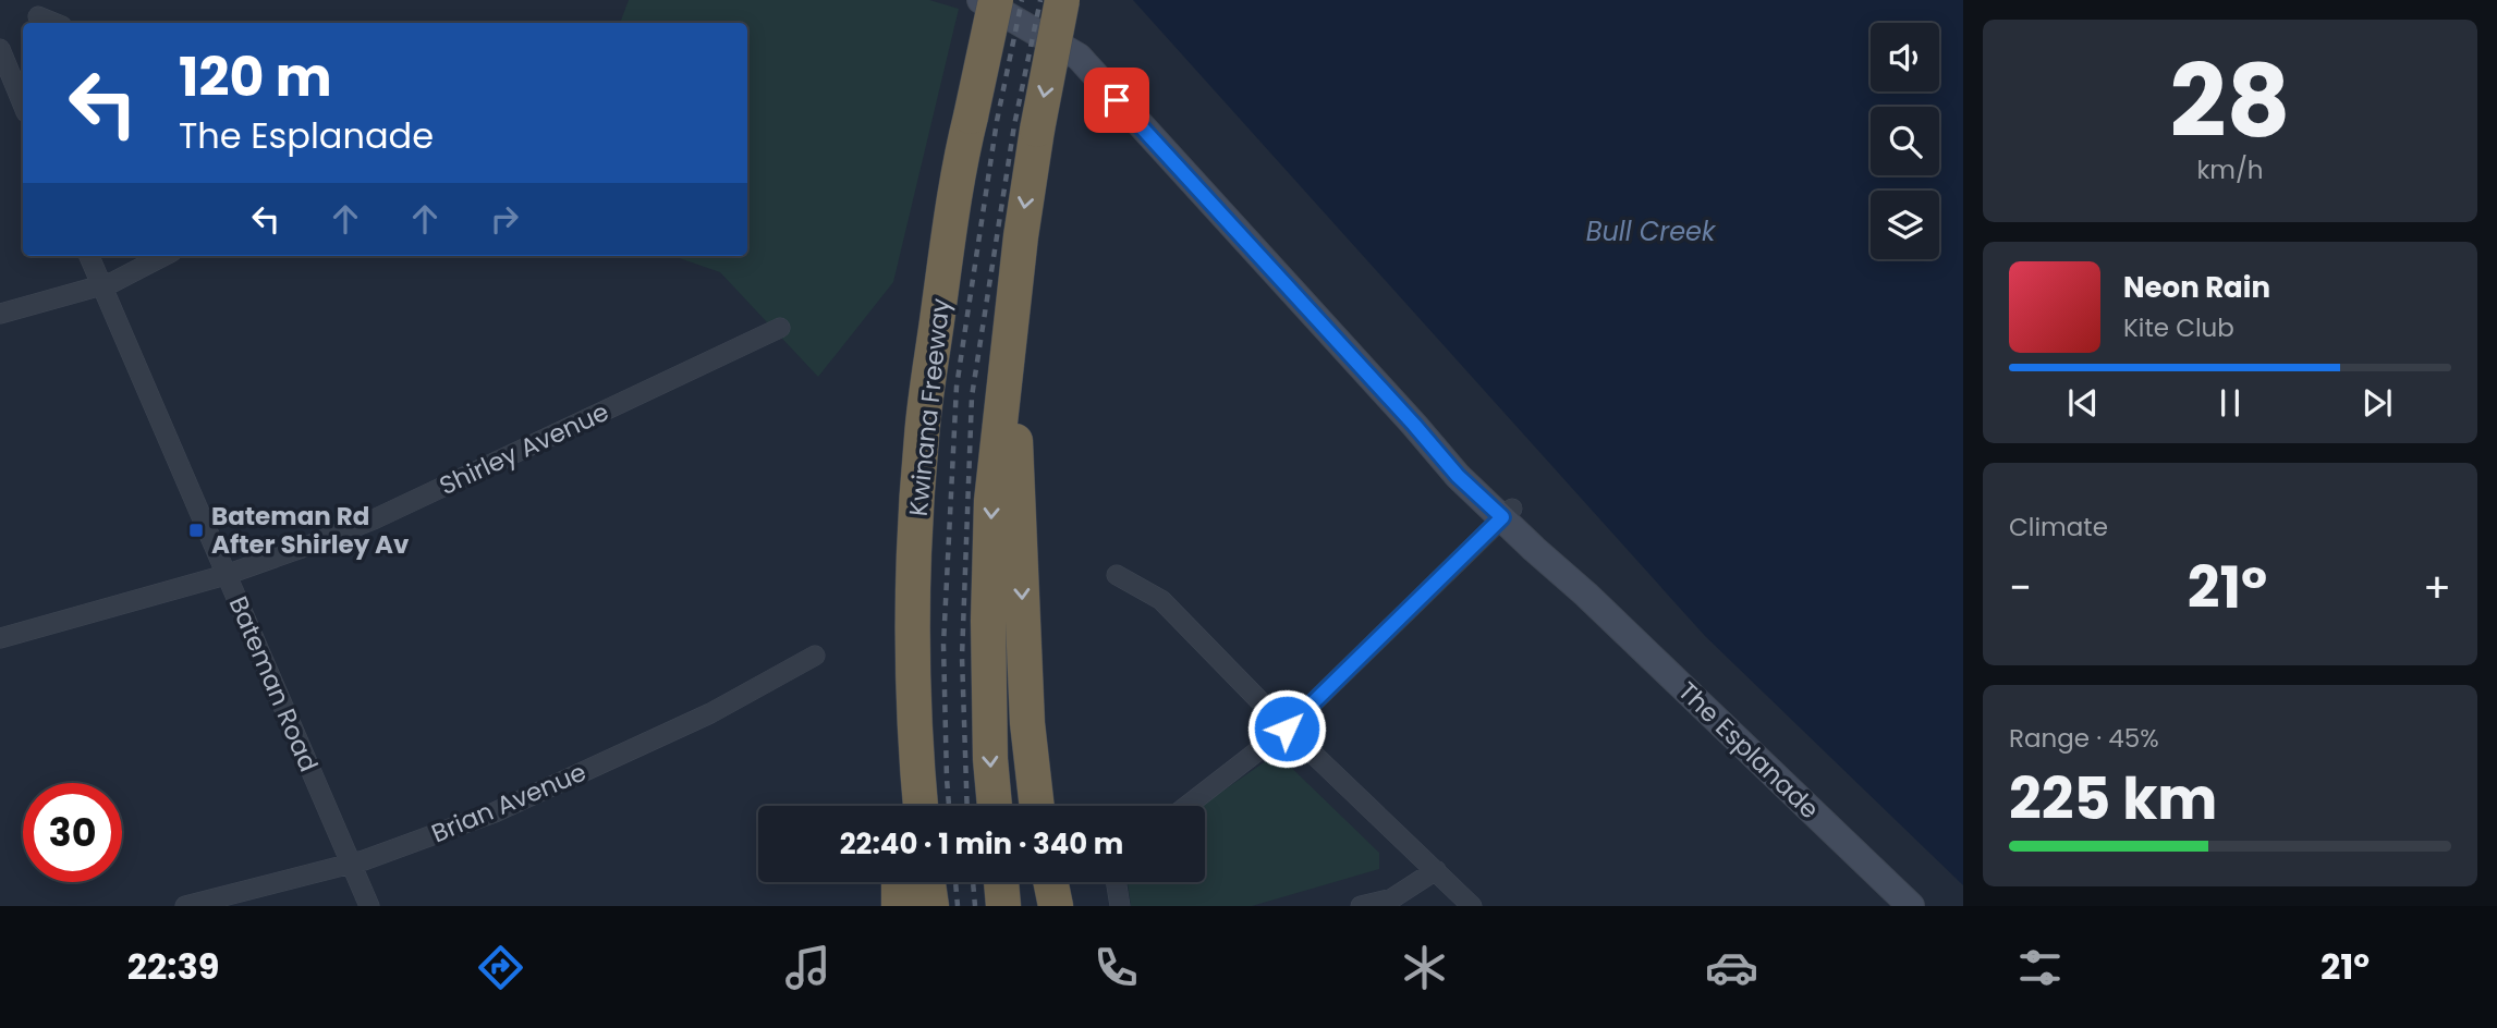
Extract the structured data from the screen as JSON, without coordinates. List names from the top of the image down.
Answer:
{
  "streets": {
    "highway": ["Kwinana Freeway"],
    "street": [
      "Shirley Avenue",
      "Bateman Road",
      "The Esplanade",
      "Brian Avenue"
    ]
  },
  "crossings": [
    ["Shirley Avenue", "Bateman Road"],
    ["Bateman Road", "Brian Avenue"]
  ],
  "water": ["Bull Creek"],
  "places": {
    "transit": ["Bateman Rd After Shirley Av"]
  },
  "page": {
    "tile": [
      ["28", "km/h"],
      "Climate",
      ["Range · 45%", "225 km"]
    ],
    "turn": ["120 m", "The Esplanade"],
    "song": ["Neon Rain", "Kite Club"],
    "heat": ["−", "21°", "+"],
    "limit": "30",
    "trip": "22:40 · 1 min · 340 m",
    "tabs": ["22:39", "21°"]
  }
}
